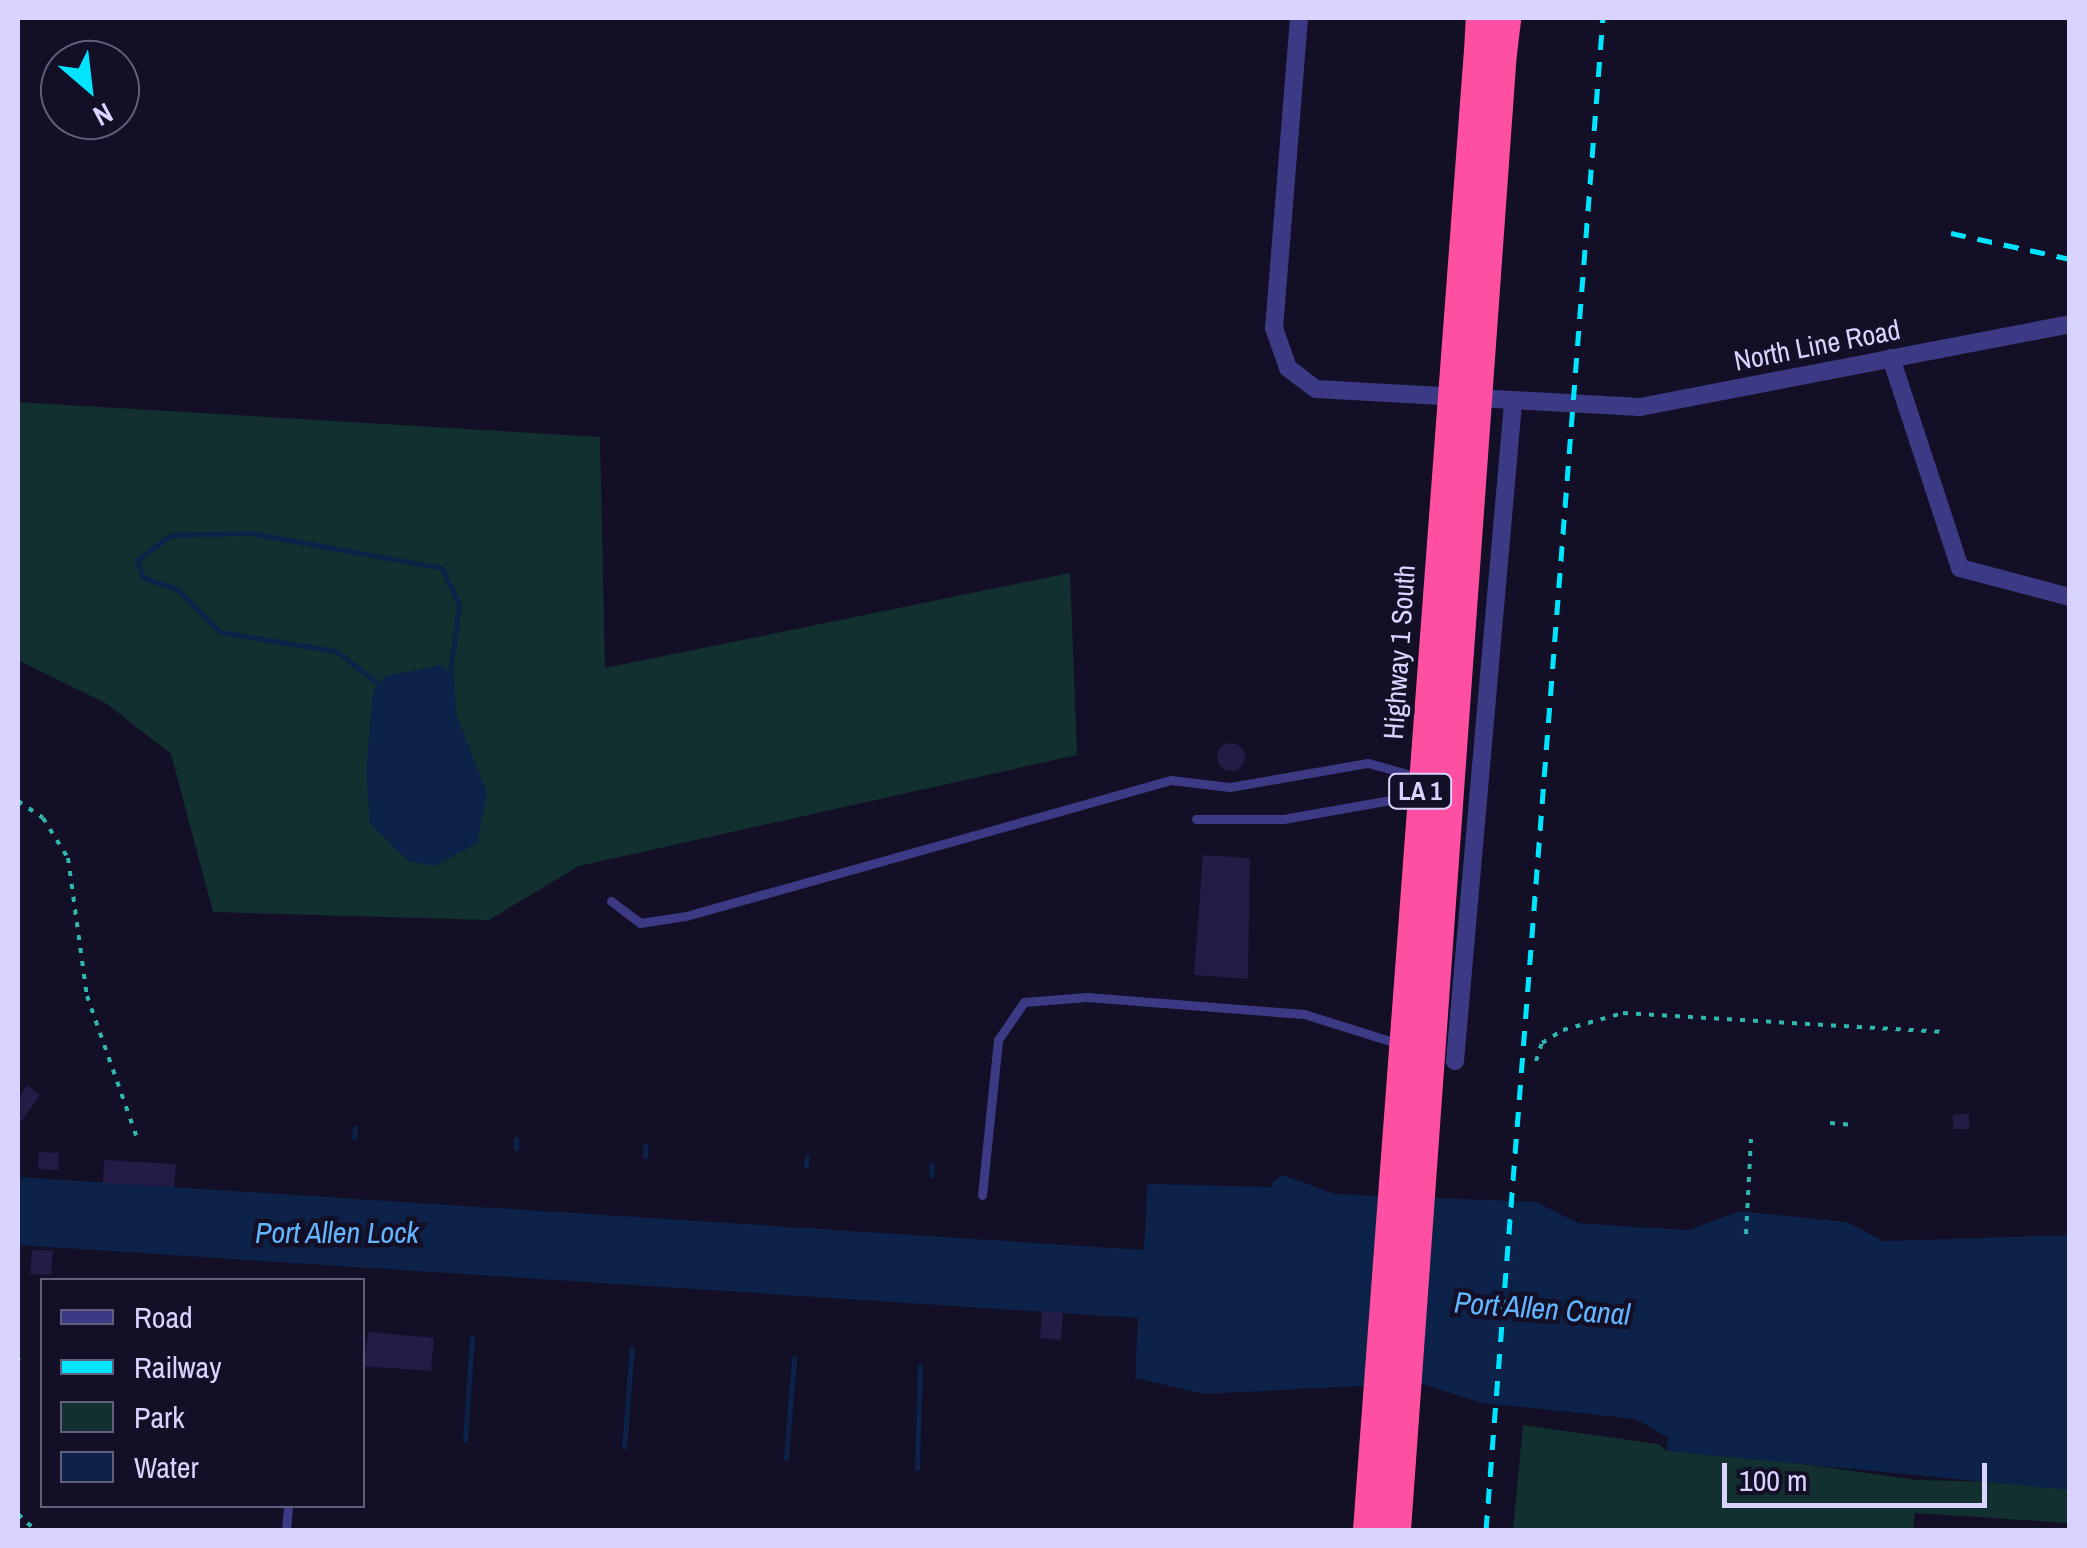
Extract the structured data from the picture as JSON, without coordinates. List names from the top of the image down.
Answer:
{
  "streets": {
    "highway": ["Highway 1 South", "LA 1"],
    "street": ["North Line Road"]
  },
  "water": ["Port Allen Lock", "Port Allen Canal"],
  "legend": [
    "Road",
    "Railway",
    "Park",
    "Water"
  ],
  "scale_bar": "100 m",
  "north": "bottom right"
}
